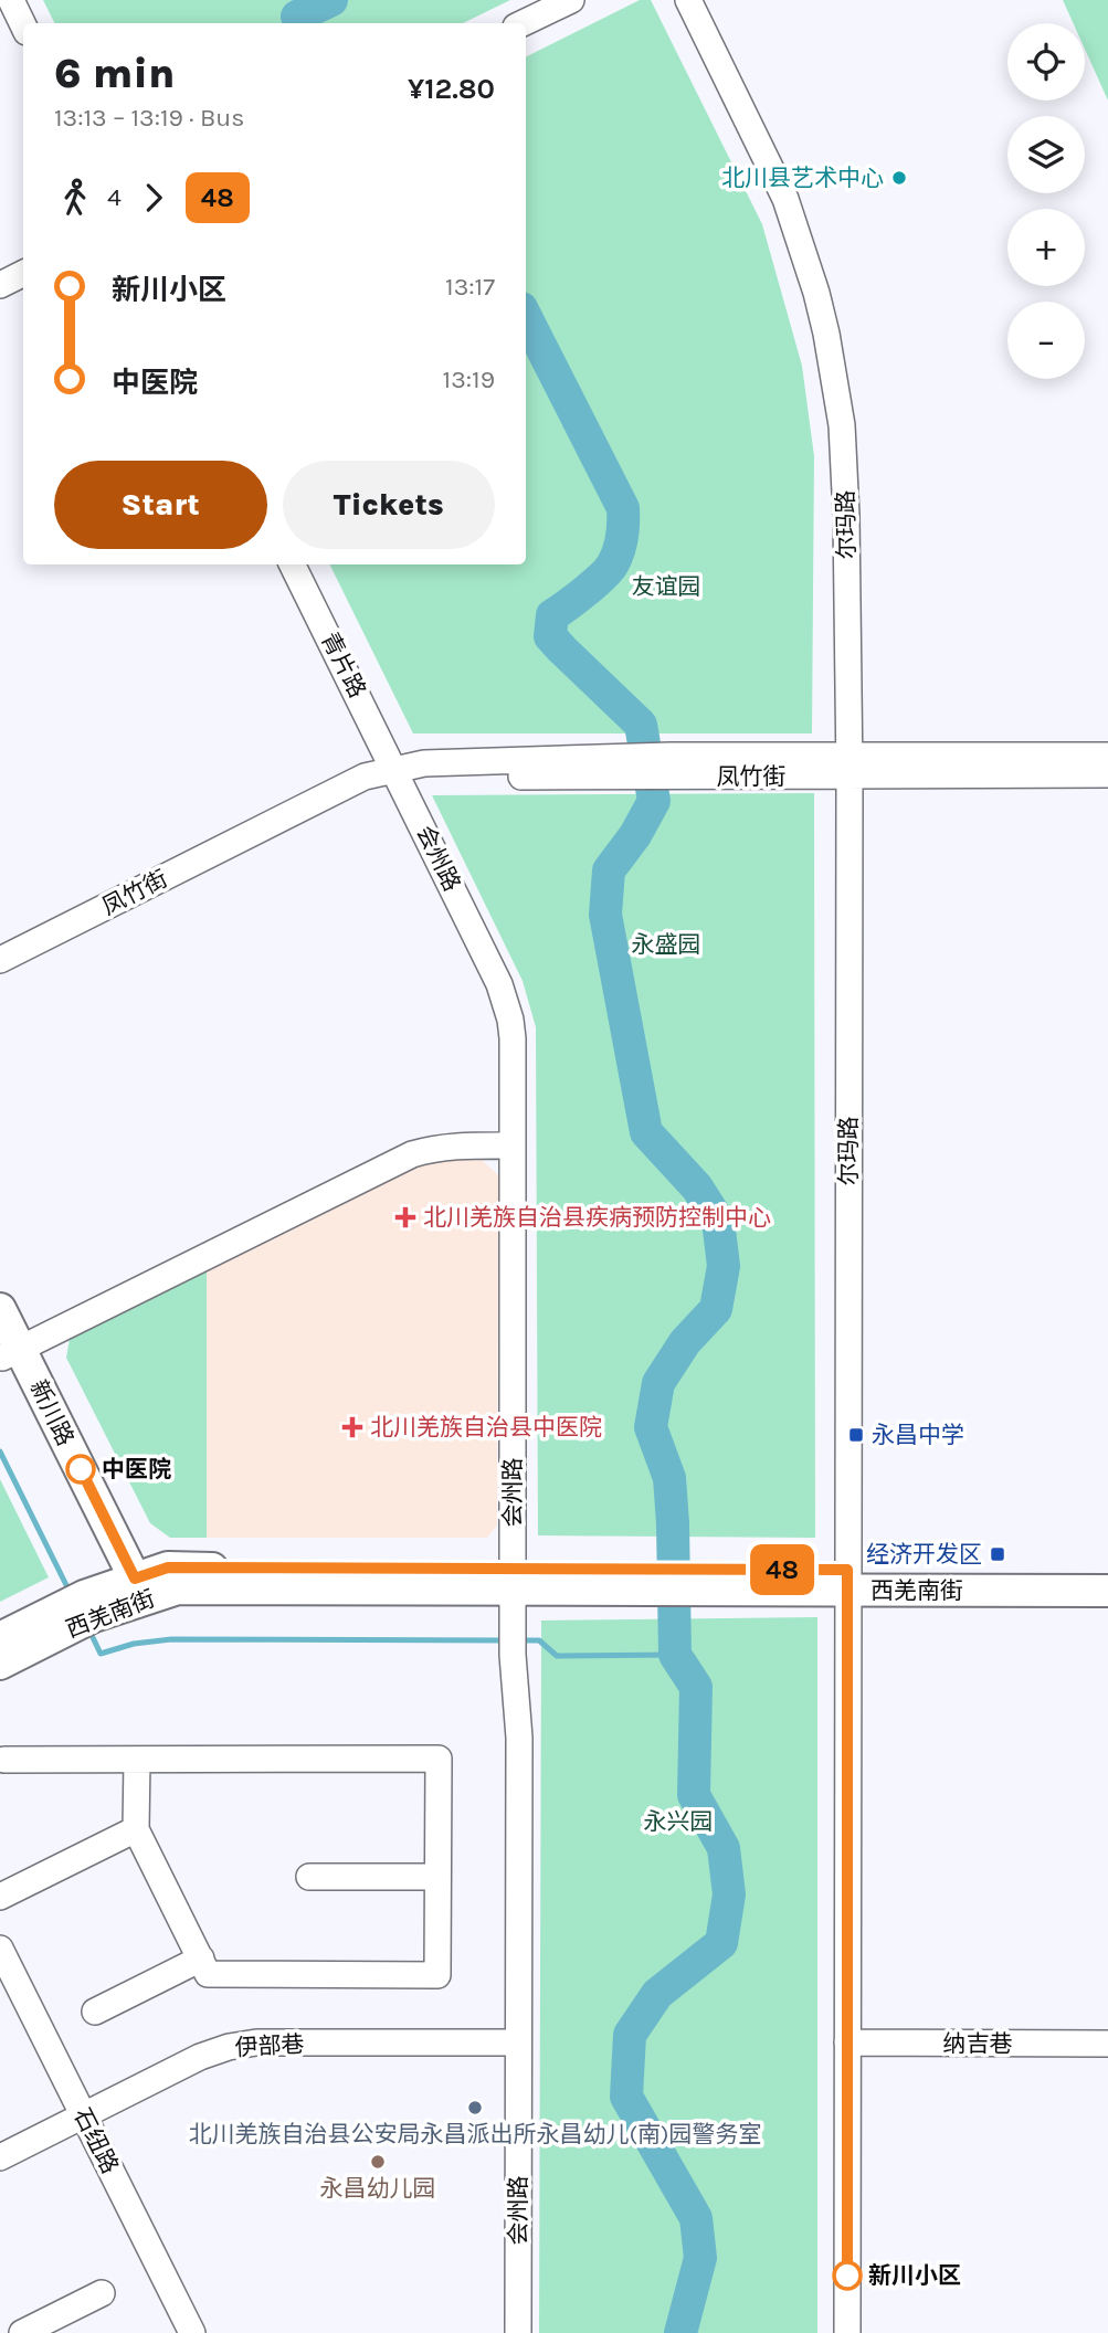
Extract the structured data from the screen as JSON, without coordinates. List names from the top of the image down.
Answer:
{
  "streets": {
    "main road": ["新川路", "西羌南街"],
    "street": [
      "尔玛路",
      "青片路",
      "凤竹街",
      "会州路",
      "纳吉巷",
      "伊部巷",
      "石纽路"
    ]
  },
  "crossings": [
    ["尔玛路", "凤竹街"],
    ["尔玛路", "西羌南街"],
    ["尔玛路", "纳吉巷"],
    ["青片路", "凤竹街"],
    ["青片路", "会州路"],
    ["凤竹街", "会州路"],
    ["会州路", "西羌南街"],
    ["会州路", "伊部巷"],
    ["新川路", "西羌南街"],
    ["伊部巷", "石纽路"]
  ],
  "parks": ["友谊园", "永盛园", "永兴园"],
  "places": {
    "other": [
      "北川县艺术中心",
      "中医院",
      "北川羌族自治县公安局永昌派出所永昌幼儿(南)园警务室",
      "永昌幼儿园",
      "新川小区"
    ],
    "health": ["北川羌族自治县疾病预防控制中心", "北川羌族自治县中医院"],
    "transit": ["永昌中学", "经济开发区"]
  },
  "lines": ["bus line 48"],
  "page": {
    "on_map": "48",
    "map_buttons": ["+", "−"],
    "heading": ["6 min", "13:13 – 13:19 · Bus", "¥12.80"],
    "legs": ["4", "48"],
    "list": [
      {
        "name": "新川小区",
        "value": "13:17"
      },
      {
        "name": "中医院",
        "value": "13:19"
      }
    ],
    "buttons": ["Start", "Tickets"]
  }
}
